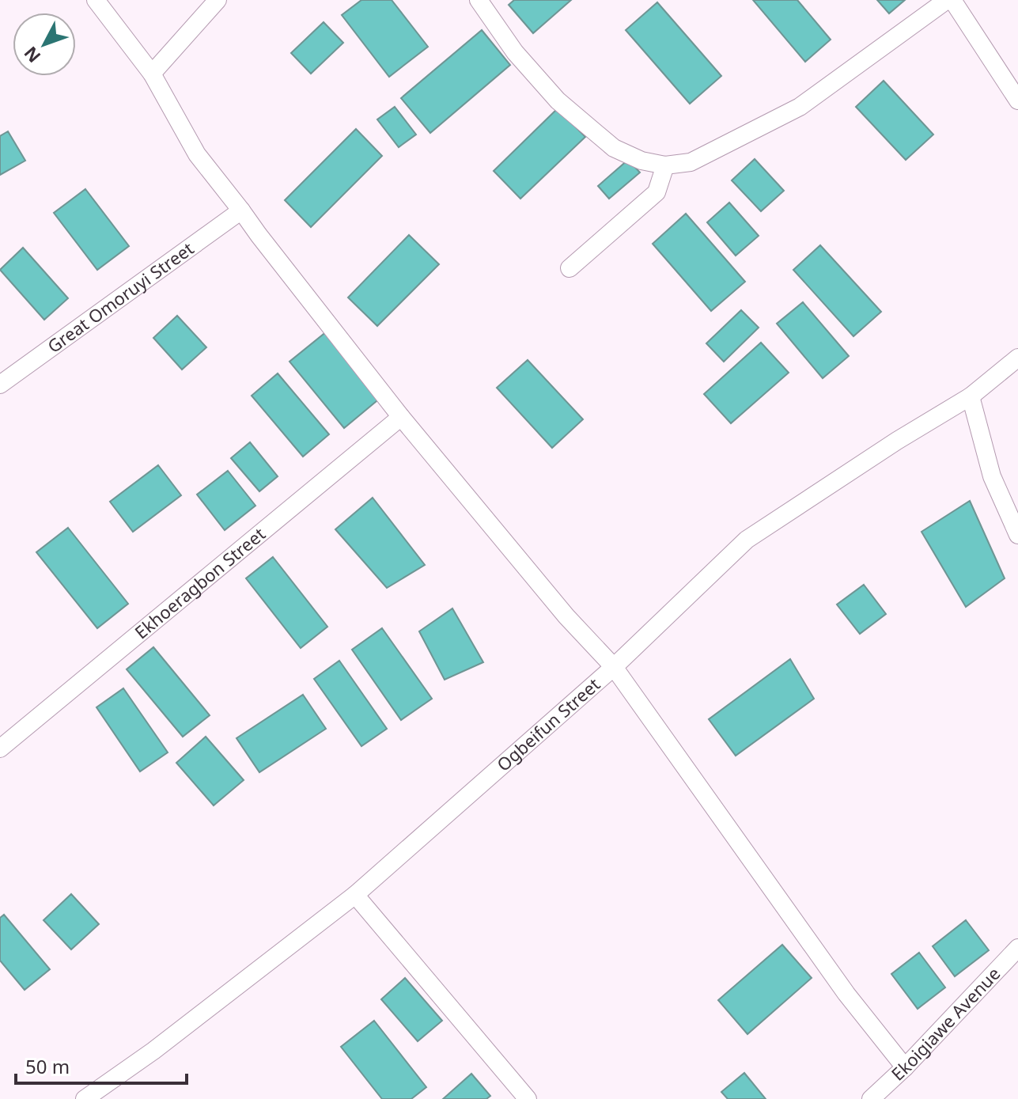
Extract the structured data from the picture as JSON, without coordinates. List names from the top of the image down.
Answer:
{
  "streets": {
    "street": [
      "Great Omoruyi Street",
      "Ekhoeragbon Street",
      "Ogbeifun Street",
      "Ekoigiawe Avenue"
    ]
  },
  "scale_bar": "50 m",
  "north": "bottom left"
}
